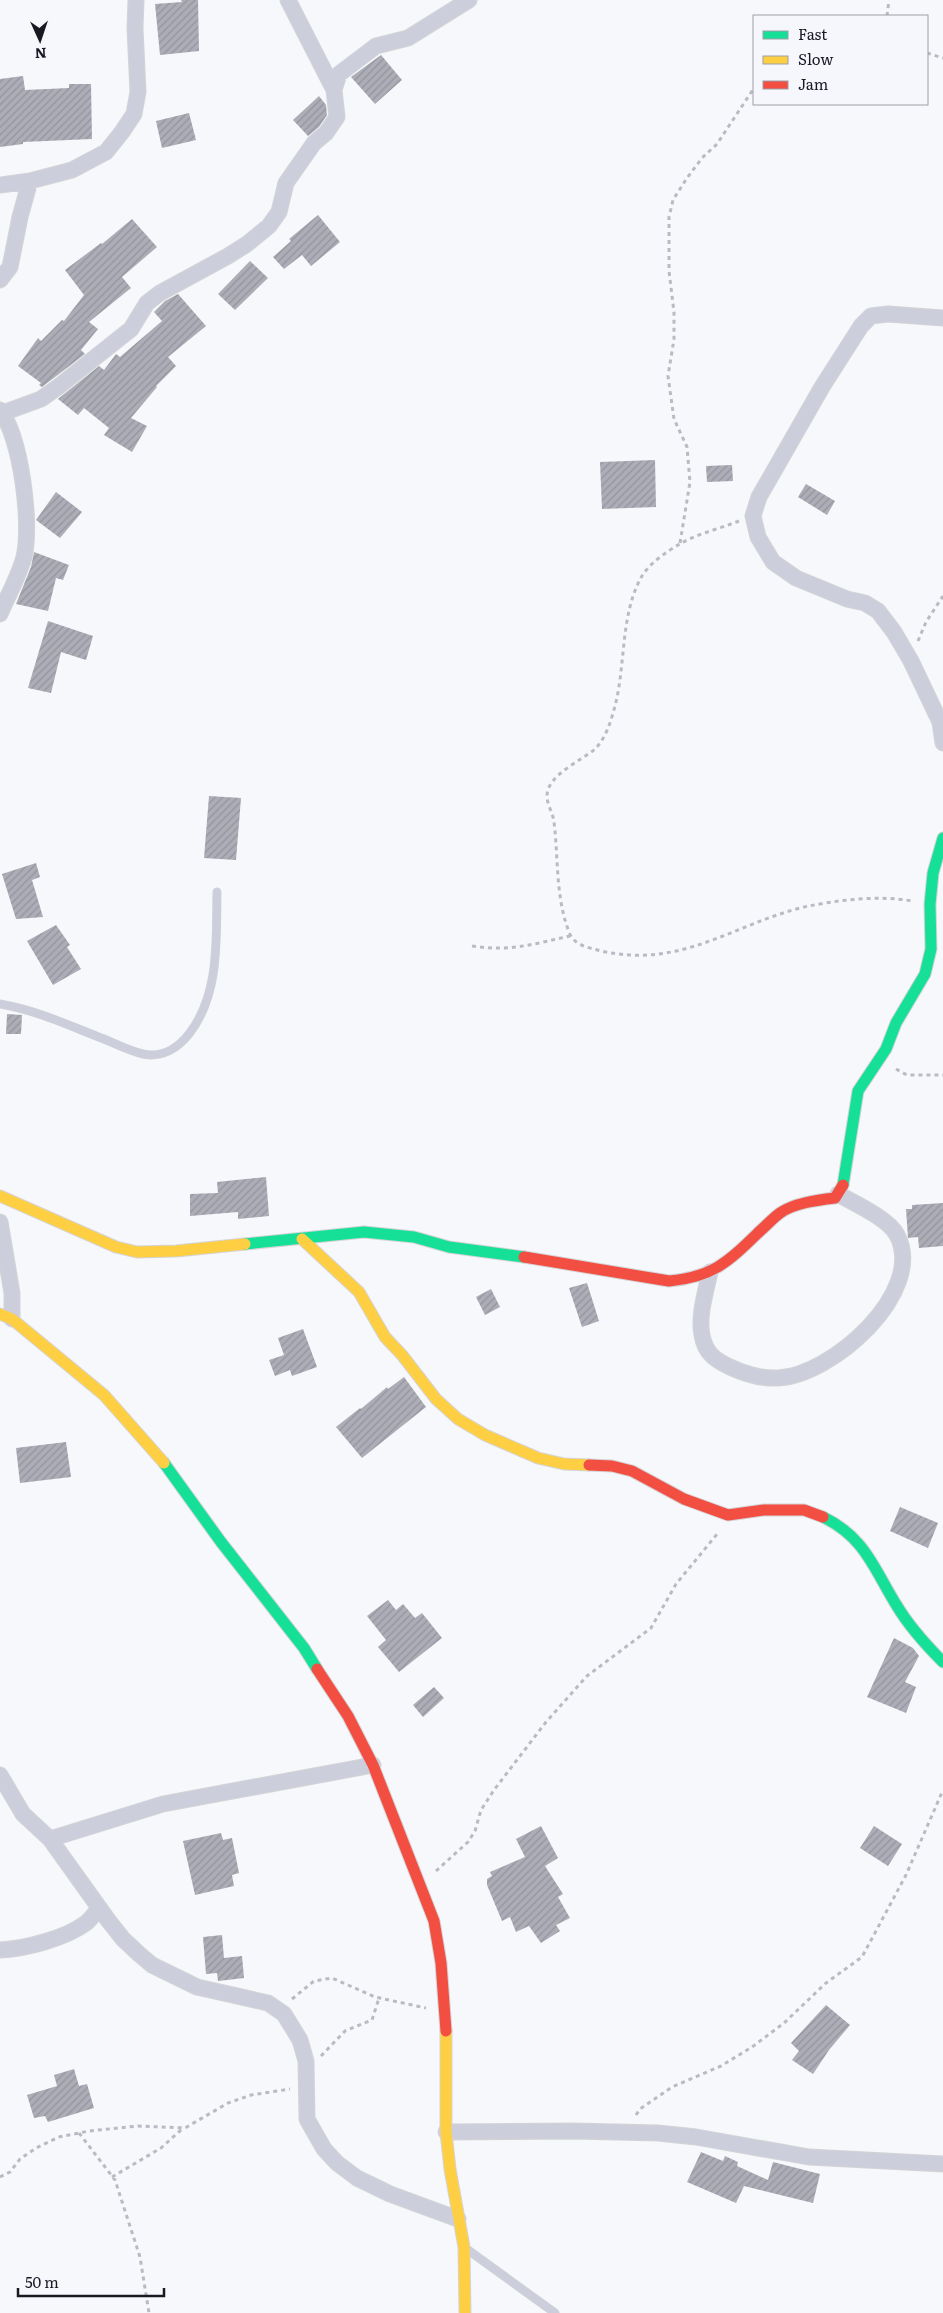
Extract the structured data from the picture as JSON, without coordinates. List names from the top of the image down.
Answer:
{
  "legend": ["Fast", "Slow", "Jam"],
  "scale_bar": "50 m",
  "north": "bottom"
}
